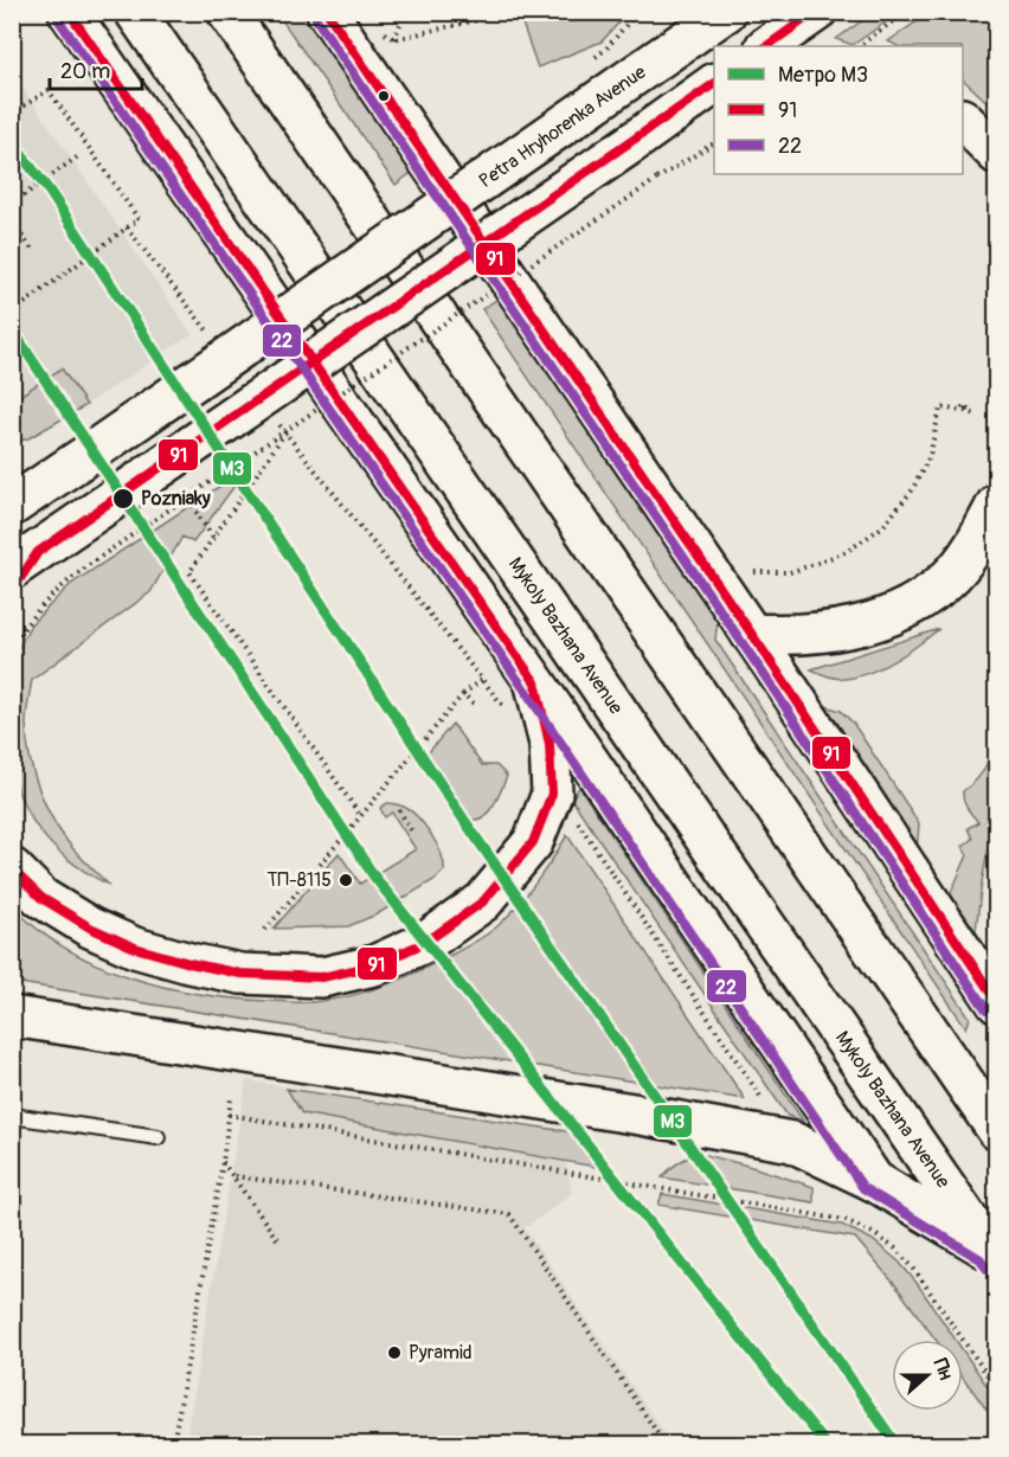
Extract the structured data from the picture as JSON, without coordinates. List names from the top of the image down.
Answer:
{
  "streets": {
    "main road": ["Petra Hryhorenka Avenue", "Mykoly Bazhana Avenue"]
  },
  "places": ["Pozniaky", "ТП-8115", "Pyramid"],
  "lines": ["transit line 91", "transit line 22", "metro line M3"],
  "legend": ["Метро M3", "91", "22"],
  "scale_bar": "20 m",
  "north": "right"
}
